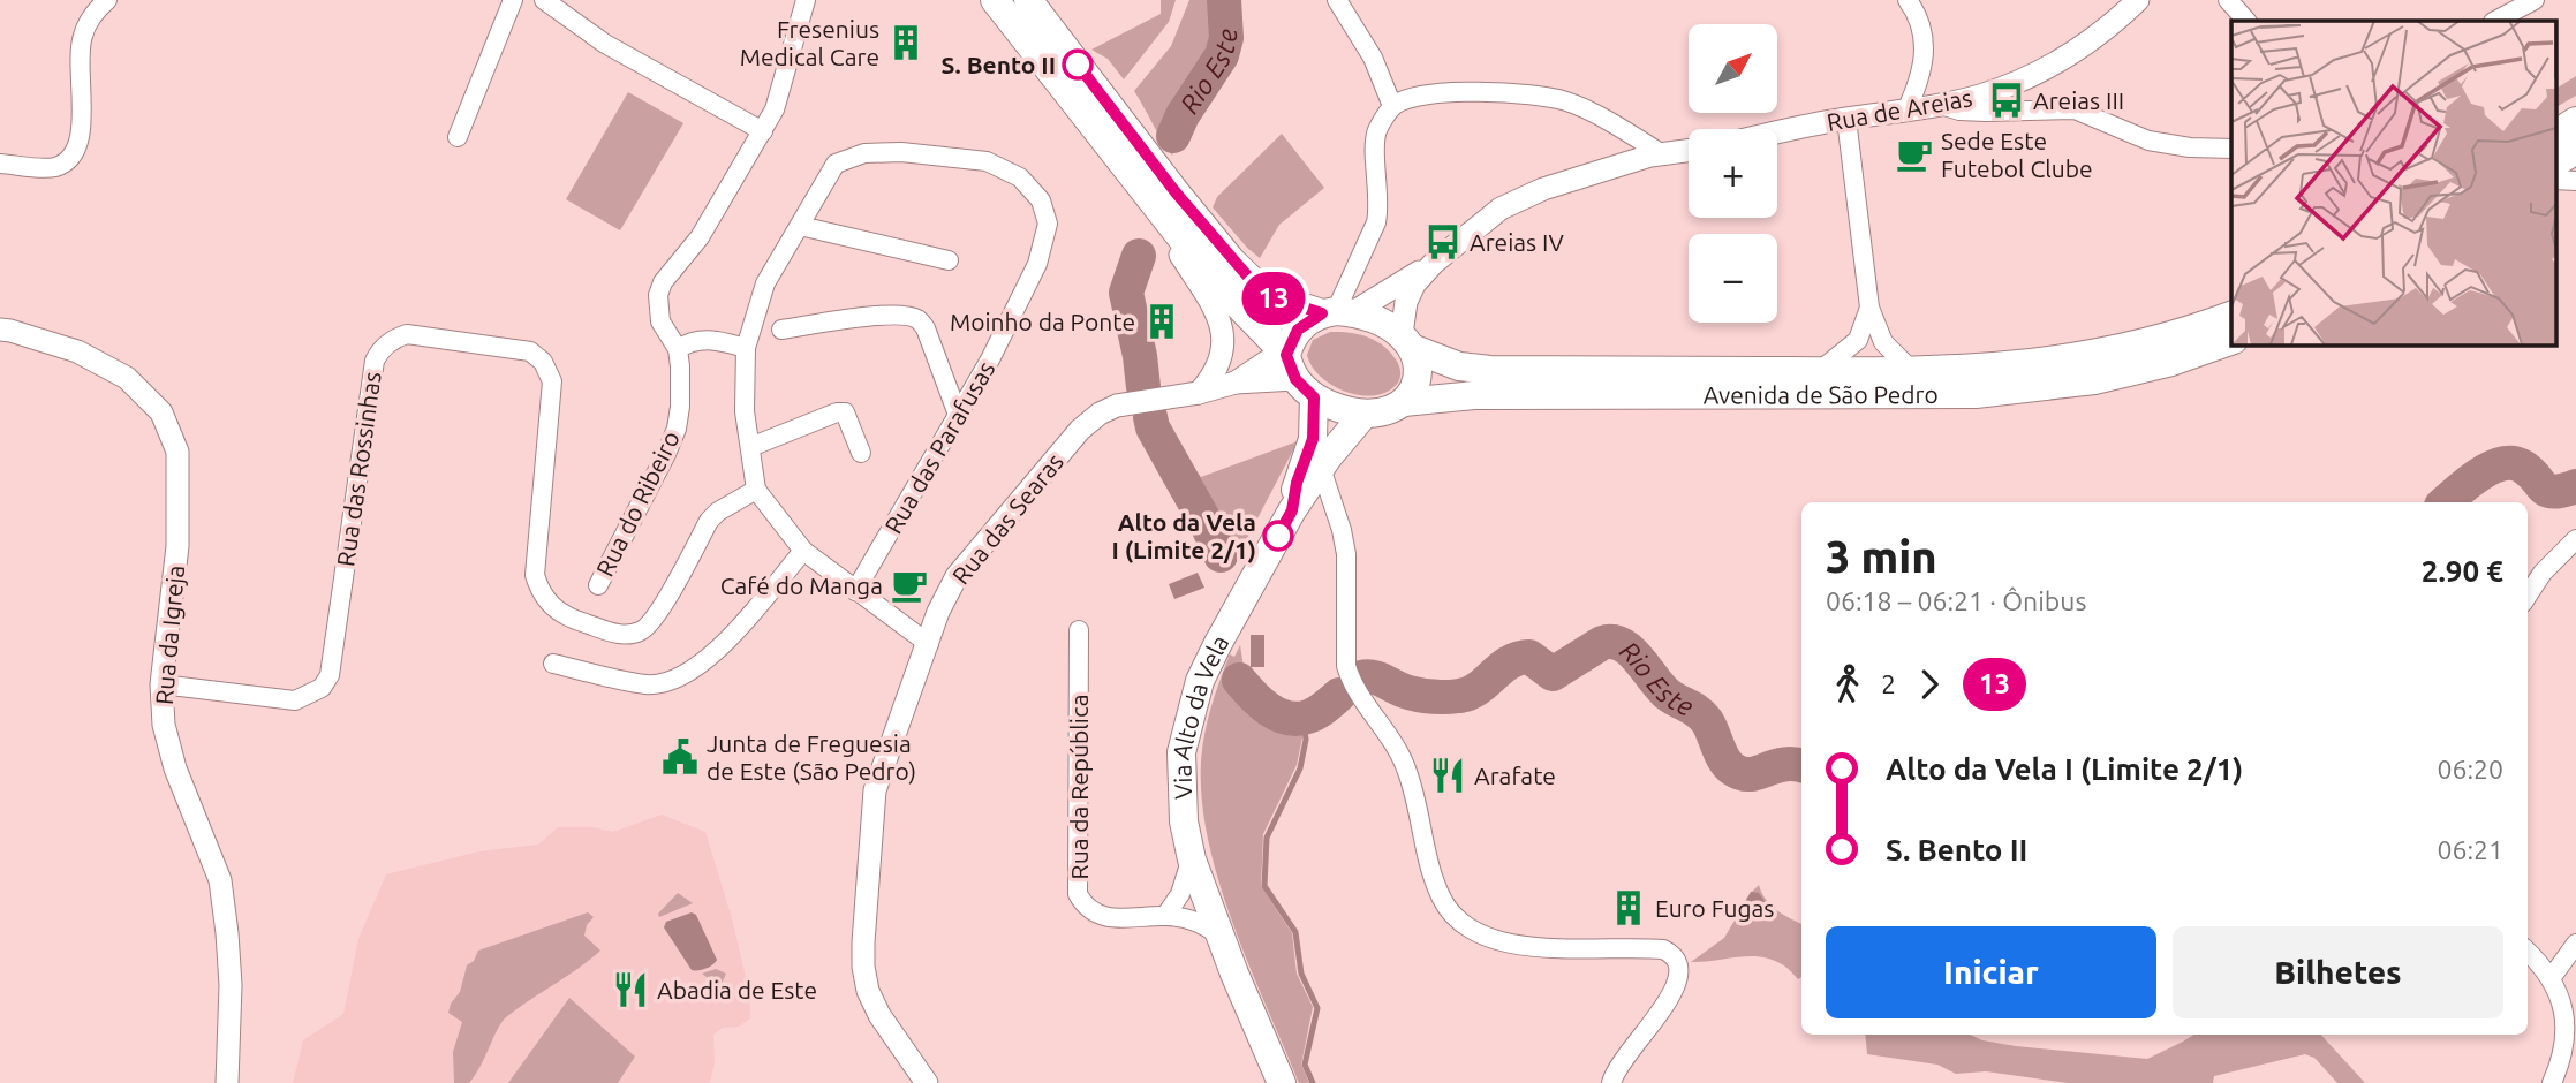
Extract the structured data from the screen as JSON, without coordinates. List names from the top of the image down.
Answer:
{
  "streets": {
    "main road": ["Avenida de São Pedro", "Via Alto da Vela"],
    "street": [
      "Rua de Areias",
      "Rua das Parafusas",
      "Rua das Rossinhas",
      "Rua do Ribeiro",
      "Rua das Searas",
      "Rua da Igreja",
      "Rua da República"
    ]
  },
  "crossings": [
    ["Avenida de São Pedro", "Rua das Searas"],
    ["Avenida de São Pedro", "Via Alto da Vela"],
    ["Rua das Parafusas", "Rua das Rossinhas"],
    ["Rua das Rossinhas", "Rua da Igreja"],
    ["Rua das Searas", "Via Alto da Vela"],
    ["Via Alto da Vela", "Rua da República"]
  ],
  "water": ["Rio Este"],
  "places": {
    "building": ["Fresenius Medical Care", "Moinho da Ponte", "Euro Fugas"],
    "other": ["S. Bento II", "Alto da Vela I (Limite 2/1)"],
    "bus stop": ["Areias III", "Areias IV"],
    "cafe": ["Sede Este Futebol Clube", "Café do Manga"],
    "public building": ["Junta de Freguesia de Este (São Pedro)"],
    "restaurant": ["Arafate", "Abadia de Este"]
  },
  "lines": ["bus line 13"],
  "north": "top right",
  "page": {
    "on_map": "13",
    "map_buttons": ["+", "−"],
    "heading": ["3 min", "06:18 – 06:21 · Ônibus", "2.90 €"],
    "legs": ["2", "13"],
    "list": [
      {
        "name": "Alto da Vela I (Limite 2/1)",
        "value": "06:20"
      },
      {
        "name": "S. Bento II",
        "value": "06:21"
      }
    ],
    "buttons": ["Iniciar", "Bilhetes"]
  }
}
